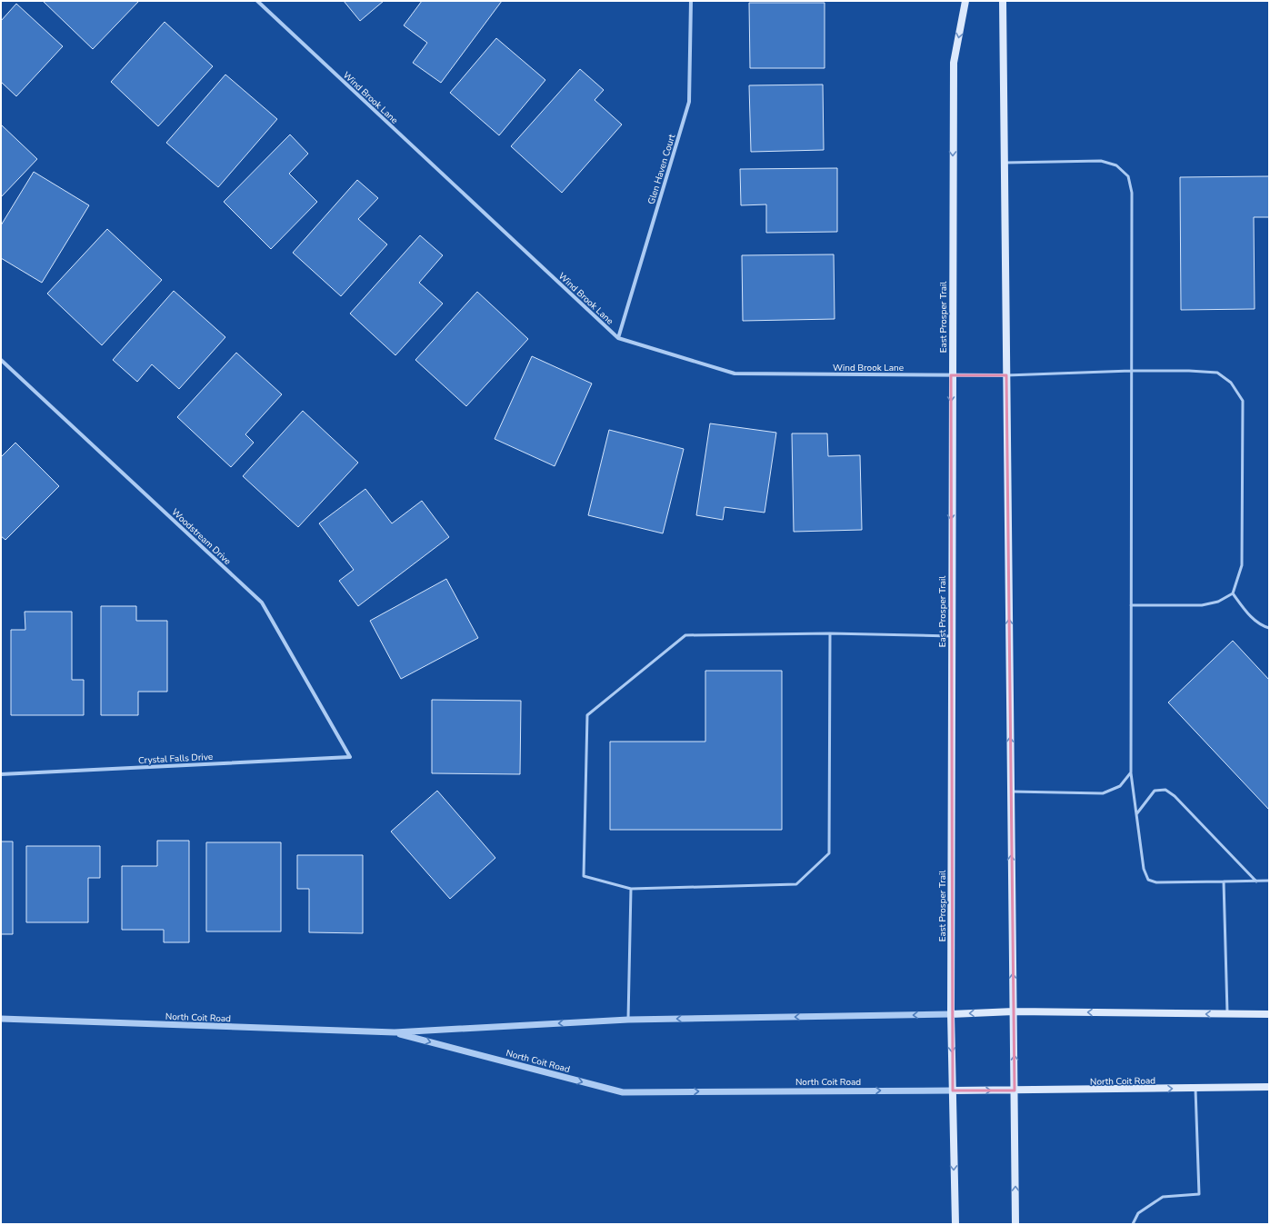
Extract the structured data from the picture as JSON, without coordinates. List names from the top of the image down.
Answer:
{
  "streets": {
    "main road": ["East Prosper Trail", "North Coit Road"],
    "street": [
      "Wind Brook Lane",
      "Glen Haven Court",
      "Woodstream Drive",
      "Crystal Falls Drive"
    ]
  },
  "crossings": [
    ["Wind Brook Lane", "Glen Haven Court"],
    ["Wind Brook Lane", "East Prosper Trail"],
    ["East Prosper Trail", "North Coit Road"],
    ["Woodstream Drive", "Crystal Falls Drive"]
  ]
}
